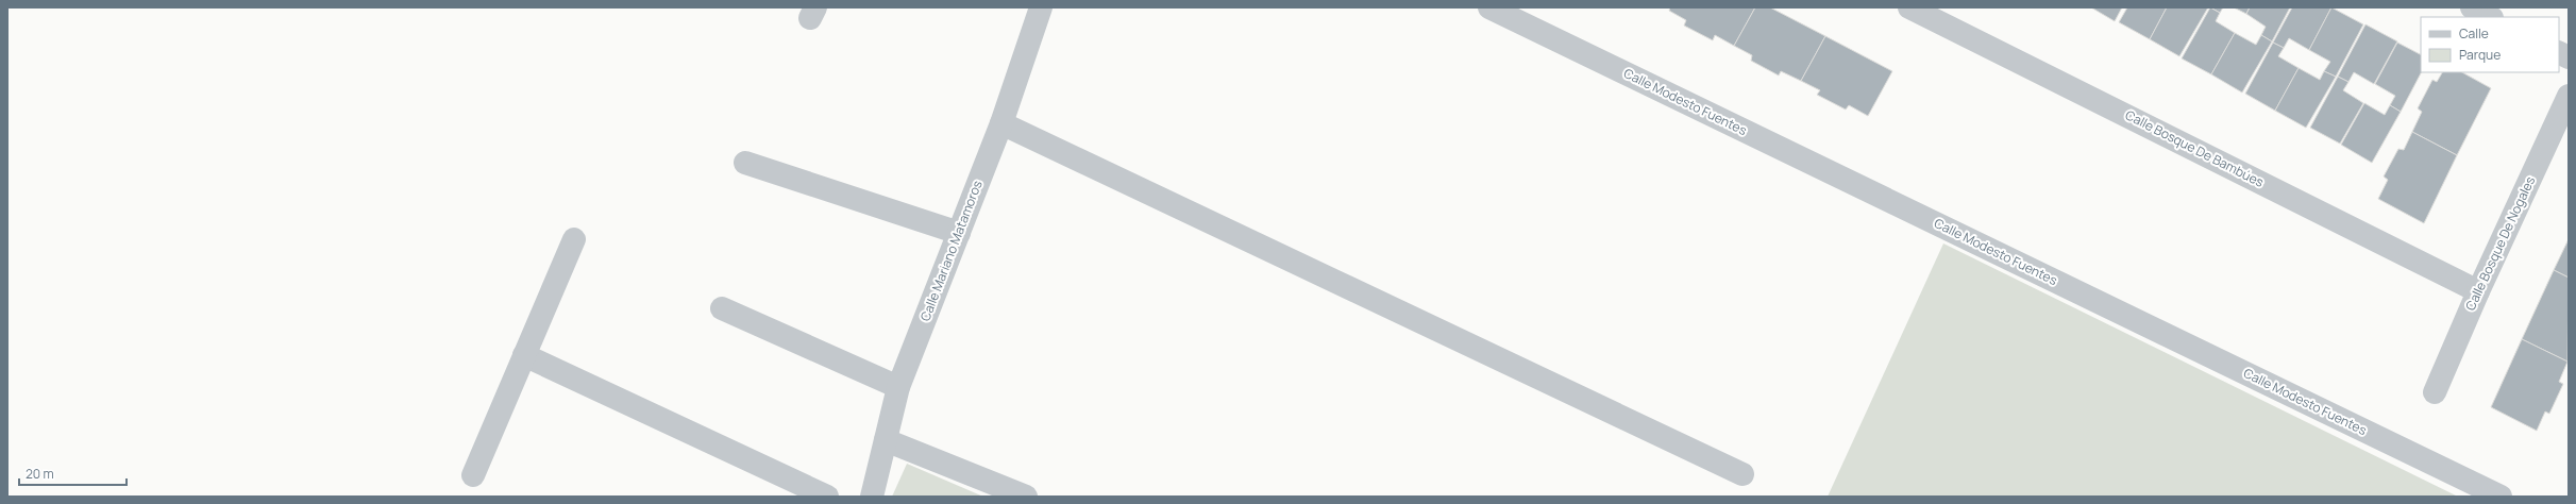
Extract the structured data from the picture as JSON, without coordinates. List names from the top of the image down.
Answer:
{
  "streets": {
    "street": [
      "Calle Modesto Fuentes",
      "Calle Bosque De Bambúes",
      "Calle Bosque De Nogales",
      "Calle Mariano Matamoros"
    ]
  },
  "crossings": [
    ["Calle Bosque De Bambúes", "Calle Bosque De Nogales"]
  ],
  "legend": ["Calle", "Parque"],
  "scale_bar": "20 m"
}
